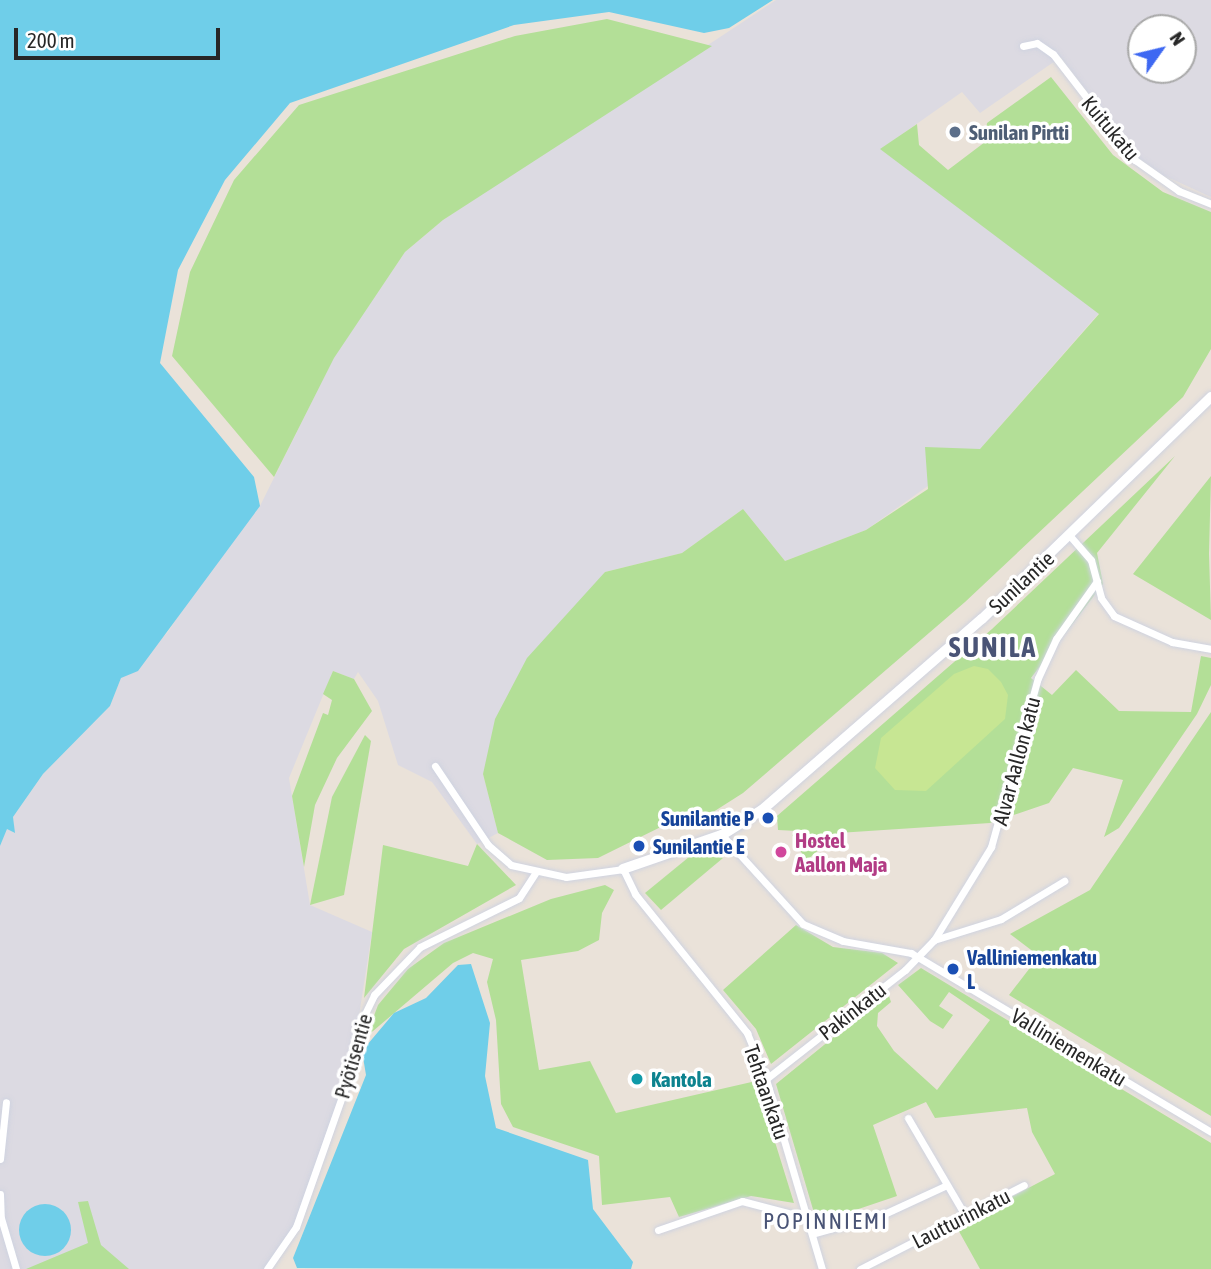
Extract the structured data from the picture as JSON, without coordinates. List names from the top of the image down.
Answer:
{
  "streets": {
    "street": [
      "Kuitukatu",
      "Sunilantie",
      "Alvar Aallon katu",
      "Pakinkatu",
      "Valliniemenkatu",
      "Pyötisentie",
      "Tehtaankatu",
      "Lautturinkatu"
    ]
  },
  "crossings": [
    ["Sunilantie", "Valliniemenkatu"],
    ["Sunilantie", "Tehtaankatu"],
    ["Alvar Aallon katu", "Pakinkatu"],
    ["Pakinkatu", "Valliniemenkatu"],
    ["Pakinkatu", "Tehtaankatu"]
  ],
  "districts": ["SUNILA", "POPINNIEMI"],
  "places": [
    "Sunilan Pirtti",
    "Sunilantie P",
    "Sunilantie E",
    "Hostel Aallon Maja",
    "Valliniemenkatu L",
    "Kantola"
  ],
  "scale_bar": "200 m",
  "north": "top right"
}
